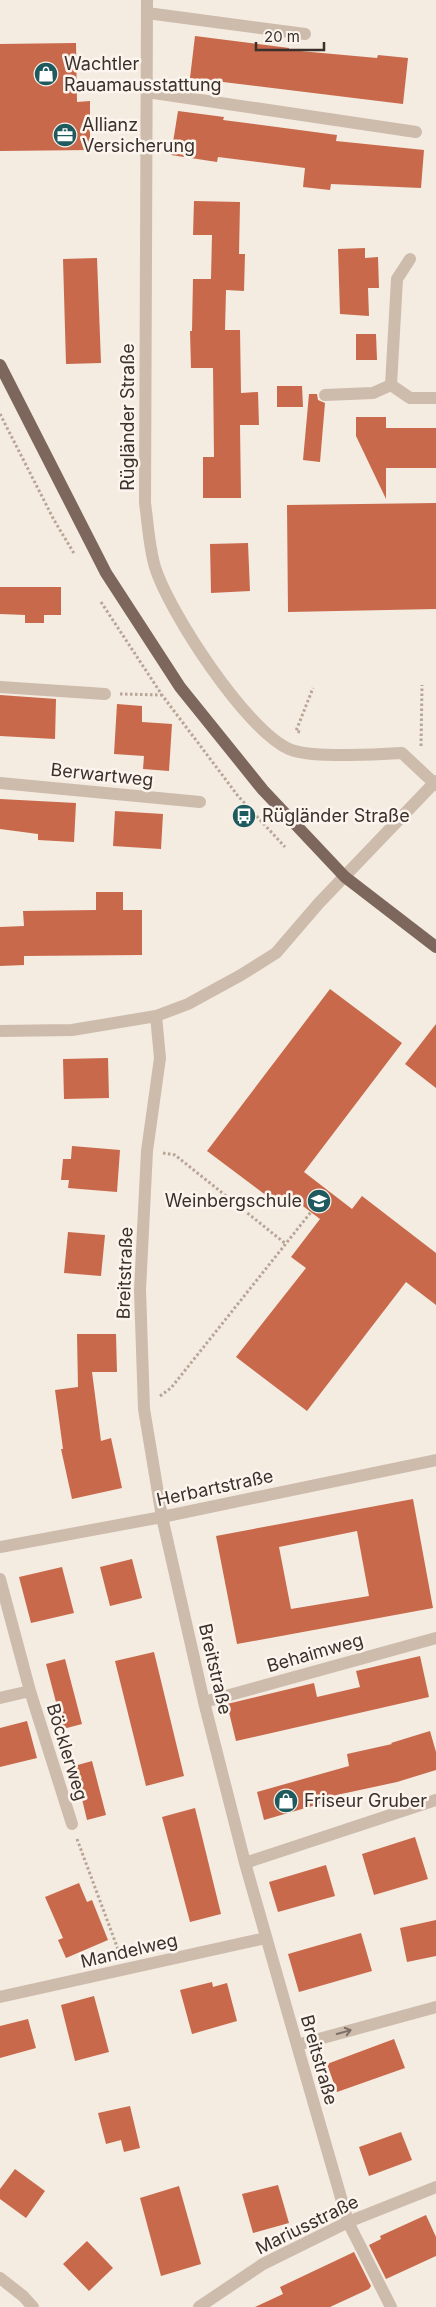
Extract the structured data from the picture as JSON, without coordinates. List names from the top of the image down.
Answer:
{
  "streets": {
    "street": [
      "Rügländer Straße",
      "Berwartweg",
      "Breitstraße",
      "Herbartstraße",
      "Behaimweg",
      "Böcklerweg",
      "Mandelweg",
      "Mariusstraße"
    ]
  },
  "crossings": [
    ["Breitstraße", "Herbartstraße"],
    ["Breitstraße", "Behaimweg"],
    ["Breitstraße", "Mandelweg"],
    ["Breitstraße", "Mariusstraße"]
  ],
  "places": {
    "shop": ["Wachtler Rauamausstattung", "Friseur Gruber"],
    "office": ["Allianz Versicherung"],
    "bus stop": ["Rügländer Straße"],
    "school or university": ["Weinbergschule"]
  },
  "scale_bar": "20 m"
}
